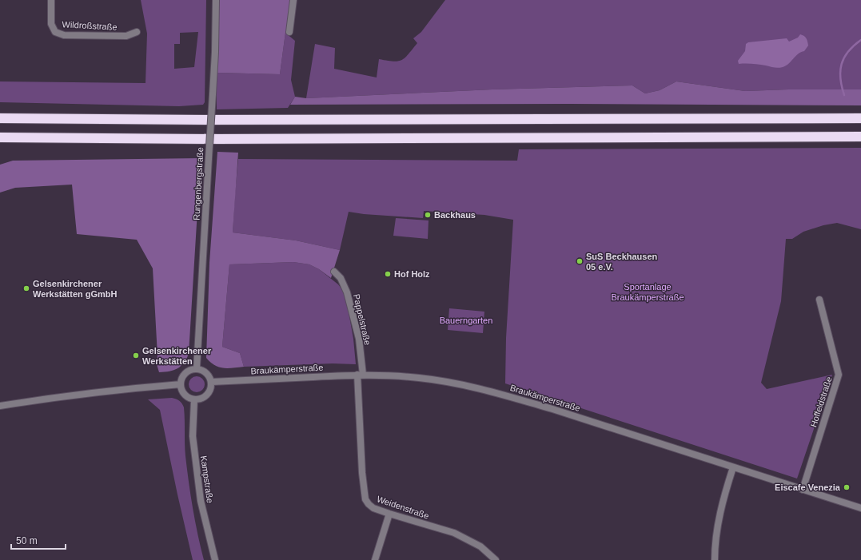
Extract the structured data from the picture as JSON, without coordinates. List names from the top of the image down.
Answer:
{
  "streets": {
    "street": [
      "Wildroßstraße",
      "Rungenbergstraße",
      "Pappelstraße",
      "Braukämperstraße",
      "Hoffeldstraße",
      "Kampstraße",
      "Weidenstraße"
    ]
  },
  "crossings": [
    ["Rungenbergstraße", "Braukämperstraße"],
    ["Rungenbergstraße", "Kampstraße"],
    ["Pappelstraße", "Braukämperstraße"],
    ["Pappelstraße", "Weidenstraße"],
    ["Braukämperstraße", "Hoffeldstraße"],
    ["Braukämperstraße", "Kampstraße"],
    ["Braukämperstraße", "Weidenstraße"]
  ],
  "parks": ["Sportanlage Braukämperstraße", "Bauerngarten"],
  "places": [
    "Backhaus",
    "SuS Beckhausen 05 e.V.",
    "Hof Holz",
    "Gelsenkirchener Werkstätten gGmbH",
    "Gelsenkirchener Werkstätten",
    "Eiscafe Venezia"
  ],
  "scale_bar": "50 m"
}
